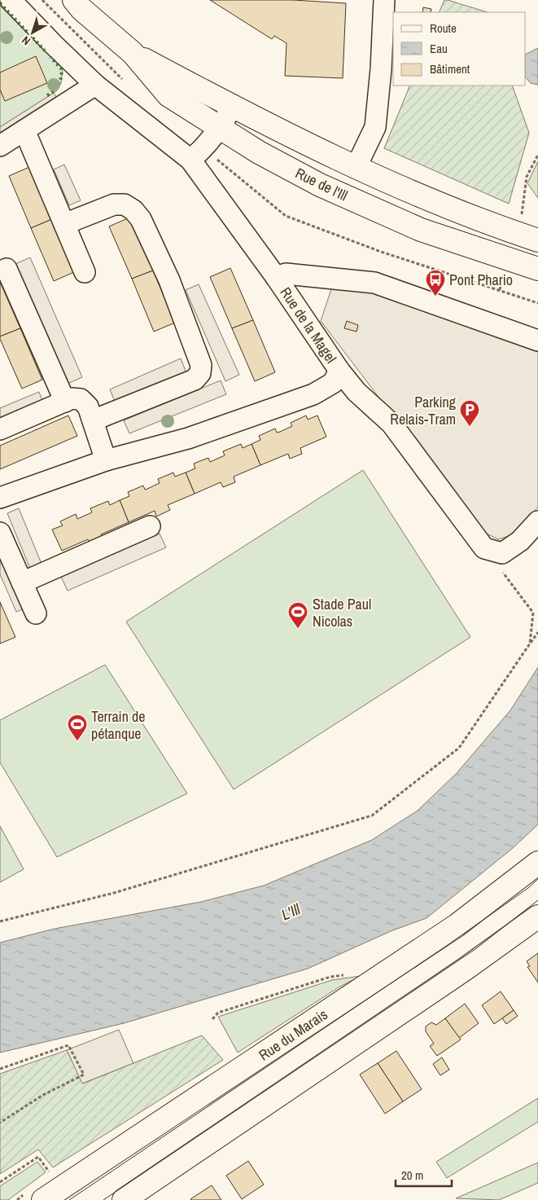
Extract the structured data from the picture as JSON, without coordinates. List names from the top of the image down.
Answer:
{
  "streets": {
    "main road": ["Rue de l'Ill", "Rue du Marais"],
    "street": ["Rue de la Magel"]
  },
  "water": ["L'Ill"],
  "places": {
    "bus stop": ["Pont Phario"],
    "parking": ["Parking Relais-Tram"],
    "sports": ["Stade Paul Nicolas", "Terrain de pétanque"]
  },
  "legend": ["Route", "Eau", "Bâtiment"],
  "scale_bar": "20 m",
  "north": "bottom left"
}
